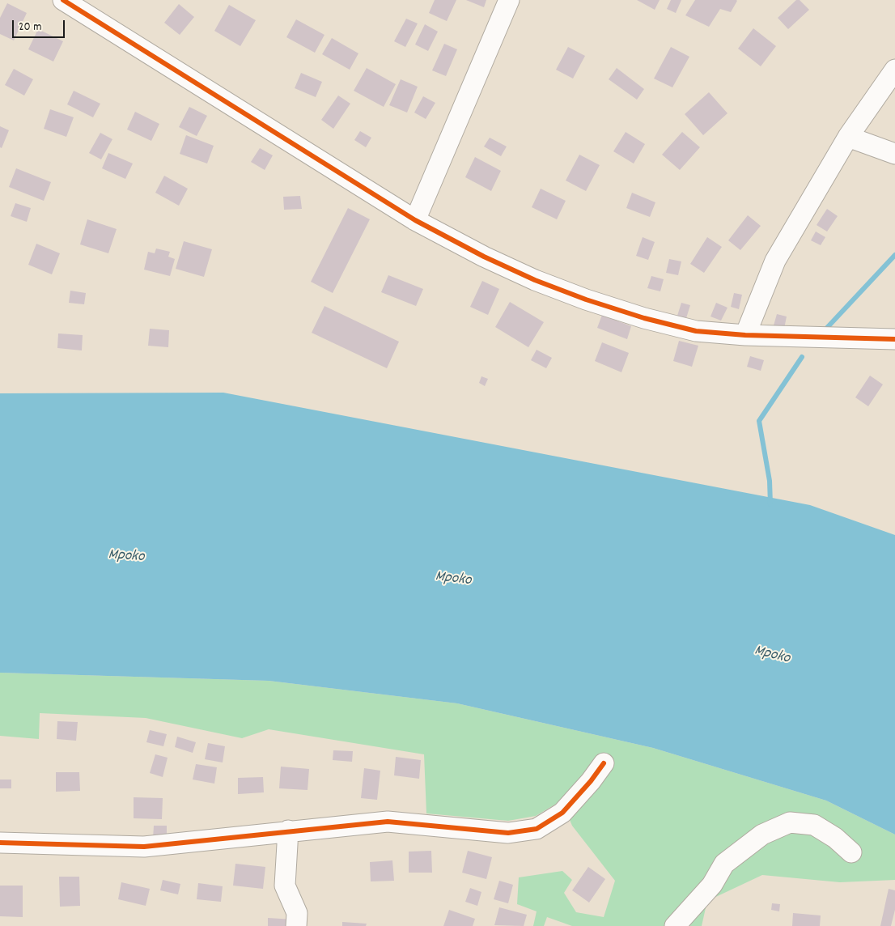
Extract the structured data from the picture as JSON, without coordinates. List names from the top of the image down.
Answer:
{
  "water": ["Mpoko"],
  "scale_bar": "20 m"
}
